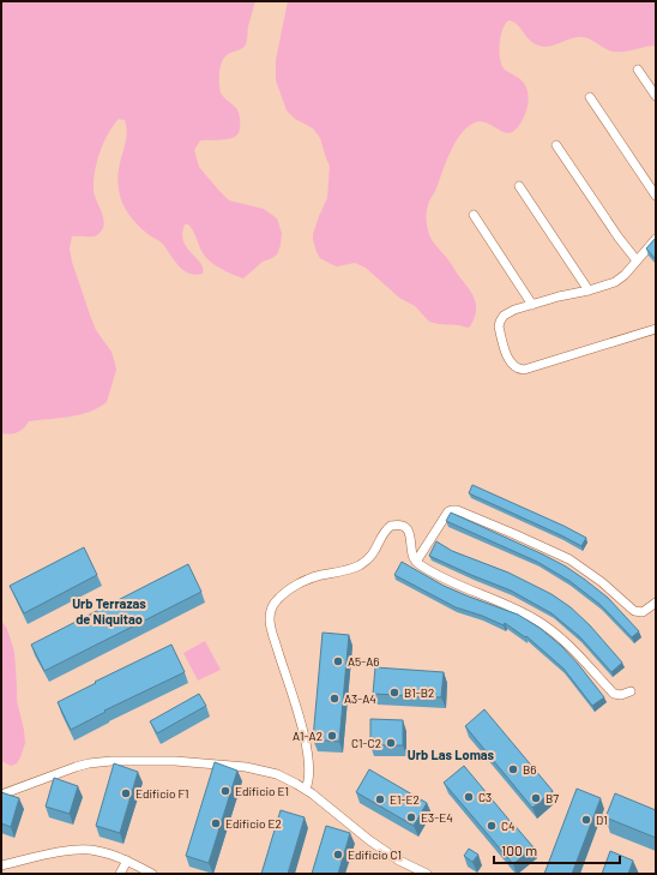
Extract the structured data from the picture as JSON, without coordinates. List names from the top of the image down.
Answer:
{
  "districts": ["Urb Terrazas de Niquitao", "Urb Las Lomas"],
  "places": [
    "A5-A6",
    "B1-B2",
    "A3-A4",
    "A1-A2",
    "C1-C2",
    "B6",
    "Edificio E1",
    "Edificio F1",
    "C3",
    "B7",
    "E1-E2",
    "E3-E4",
    "D1",
    "Edificio E2",
    "C4",
    "Edificio C1"
  ],
  "scale_bar": "100 m"
}
